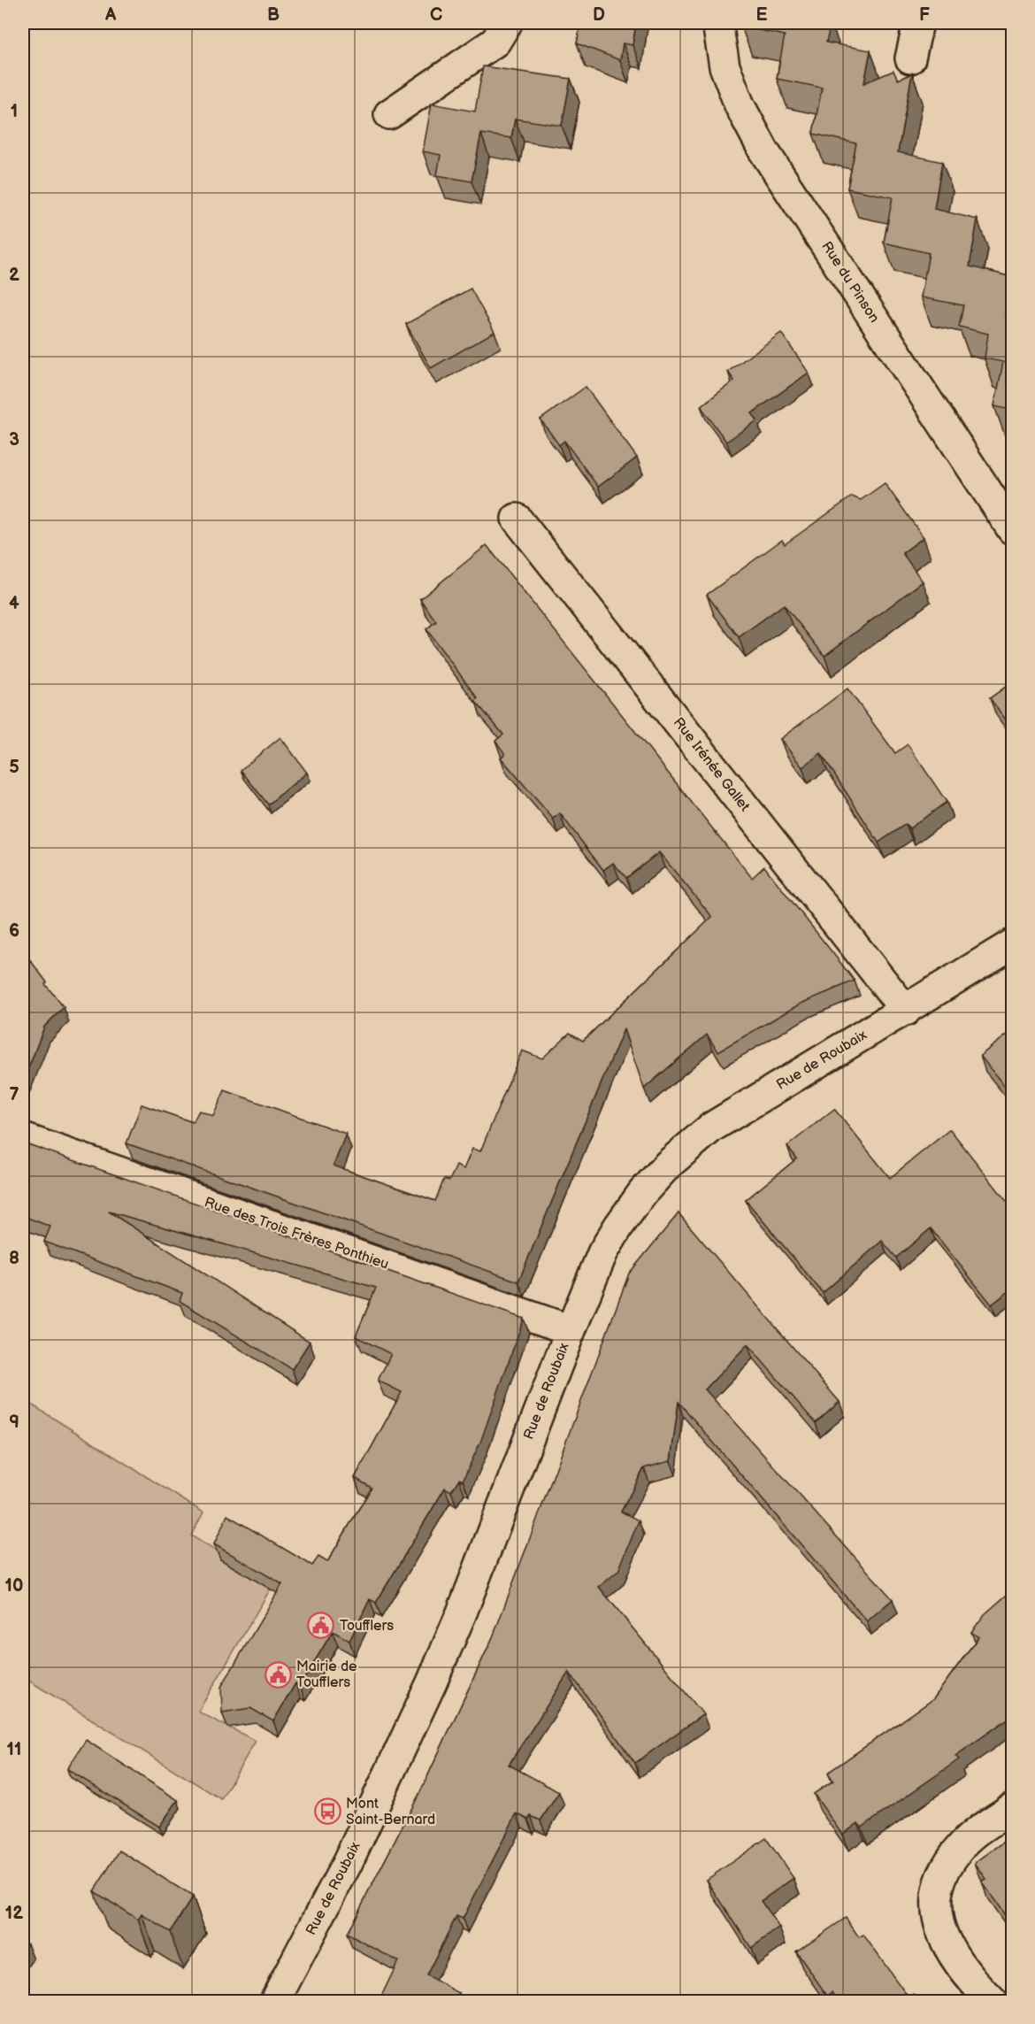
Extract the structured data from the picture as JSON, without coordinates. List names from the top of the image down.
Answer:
{
  "streets": {
    "street": [
      "Rue du Pinson",
      "Rue Irénée Gallet",
      "Rue de Roubaix",
      "Rue des Trois Frères Ponthieu"
    ]
  },
  "crossings": [
    ["Rue Irénée Gallet", "Rue de Roubaix"],
    ["Rue de Roubaix", "Rue des Trois Frères Ponthieu"]
  ],
  "places": {
    "public building": ["Toufflers", "Mairie de Toufflers"],
    "bus stop": ["Mont Saint-Bernard"]
  },
  "grid": {
    "columns": [
      "A",
      "B",
      "C",
      "D",
      "E",
      "F"
    ],
    "rows": [
      "1",
      "2",
      "3",
      "4",
      "5",
      "6",
      "7",
      "8",
      "9",
      "10",
      "11",
      "12"
    ]
  }
}
